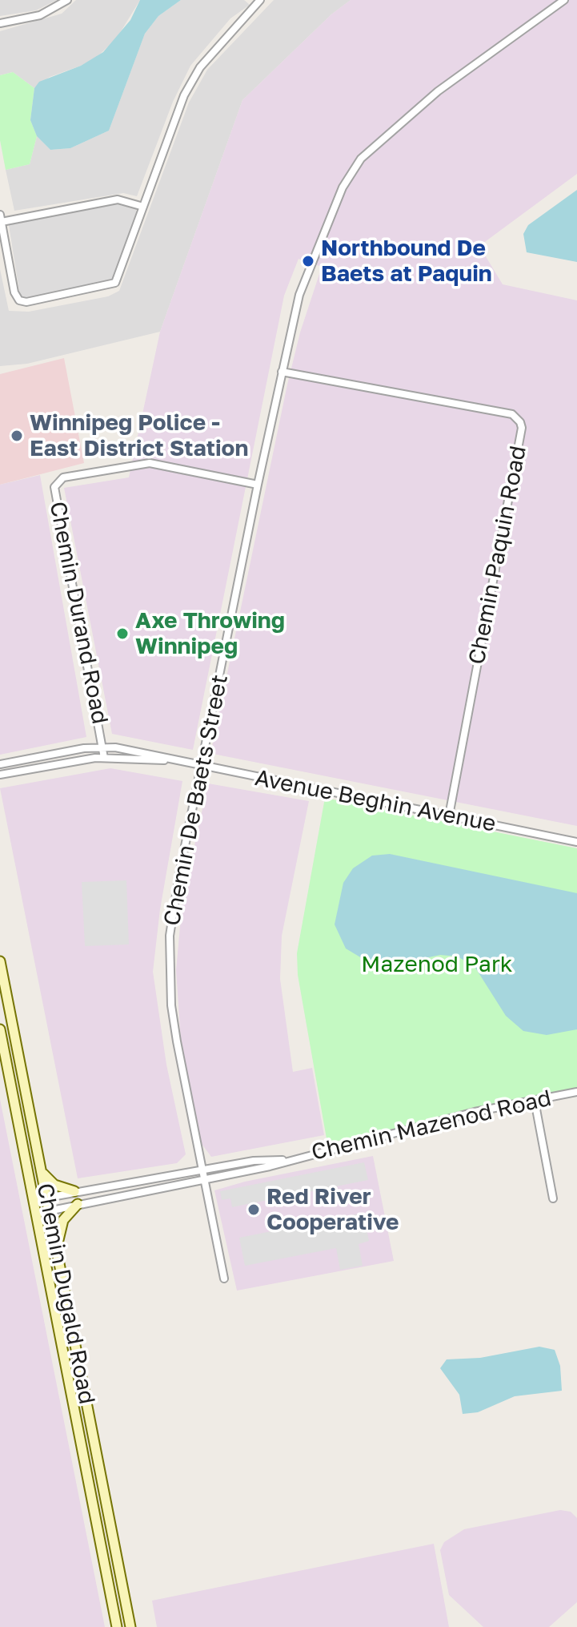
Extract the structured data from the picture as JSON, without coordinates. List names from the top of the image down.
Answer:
{
  "streets": {
    "main road": ["Chemin Dugald Road"],
    "street": [
      "Chemin Paquin Road",
      "Chemin Durand Road",
      "Chemin De Baets Street",
      "Avenue Beghin Avenue",
      "Chemin Mazenod Road"
    ]
  },
  "crossings": [
    ["Chemin Paquin Road", "Chemin De Baets Street"],
    ["Chemin Paquin Road", "Avenue Beghin Avenue"],
    ["Chemin Durand Road", "Chemin De Baets Street"],
    ["Chemin Durand Road", "Avenue Beghin Avenue"],
    ["Chemin De Baets Street", "Avenue Beghin Avenue"],
    ["Chemin De Baets Street", "Chemin Mazenod Road"],
    ["Chemin Mazenod Road", "Chemin Dugald Road"]
  ],
  "parks": ["Mazenod Park"],
  "places": [
    "Northbound De Baets at Paquin",
    "Winnipeg Police - East District Station",
    "Axe Throwing Winnipeg",
    "Red River Cooperative"
  ]
}
